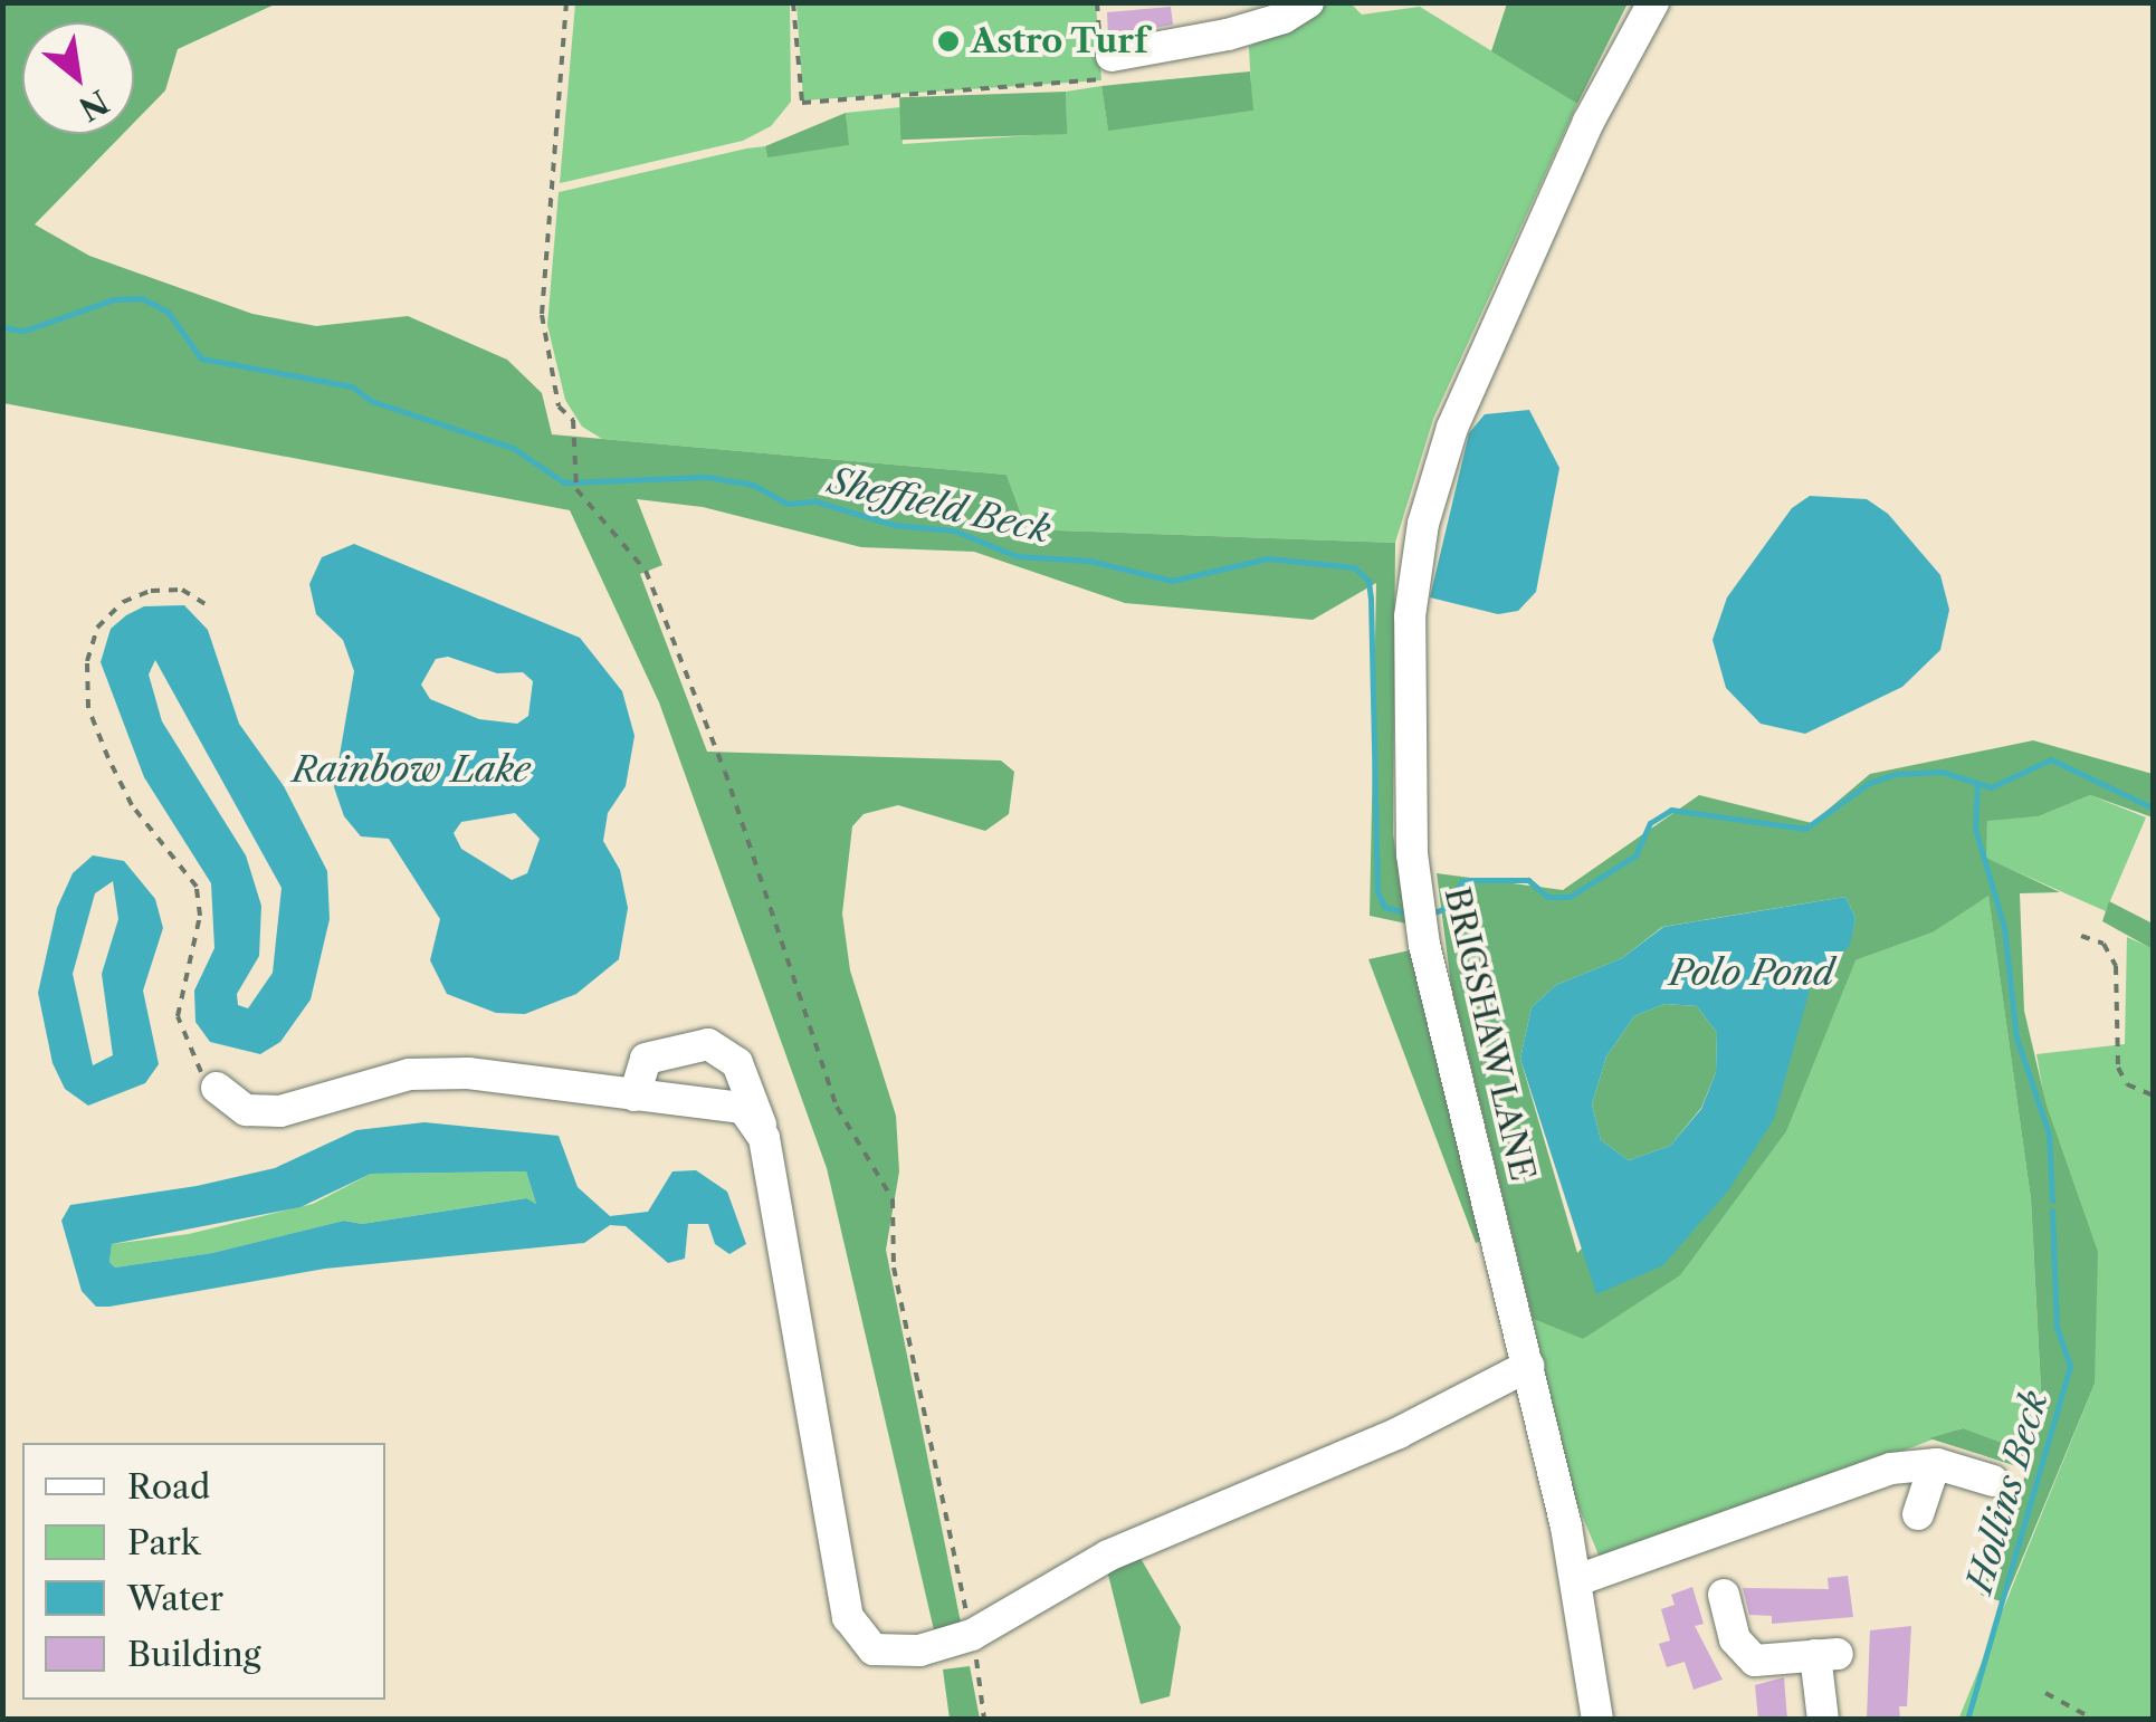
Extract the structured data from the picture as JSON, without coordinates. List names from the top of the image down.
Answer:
{
  "streets": {
    "street": ["BRIGSHAW LANE"]
  },
  "water": [
    "Sheffield Beck",
    "Rainbow Lake",
    "Polo Pond",
    "Hollins Beck"
  ],
  "places": ["Astro Turf"],
  "legend": [
    "Road",
    "Park",
    "Water",
    "Building"
  ],
  "north": "bottom right"
}
